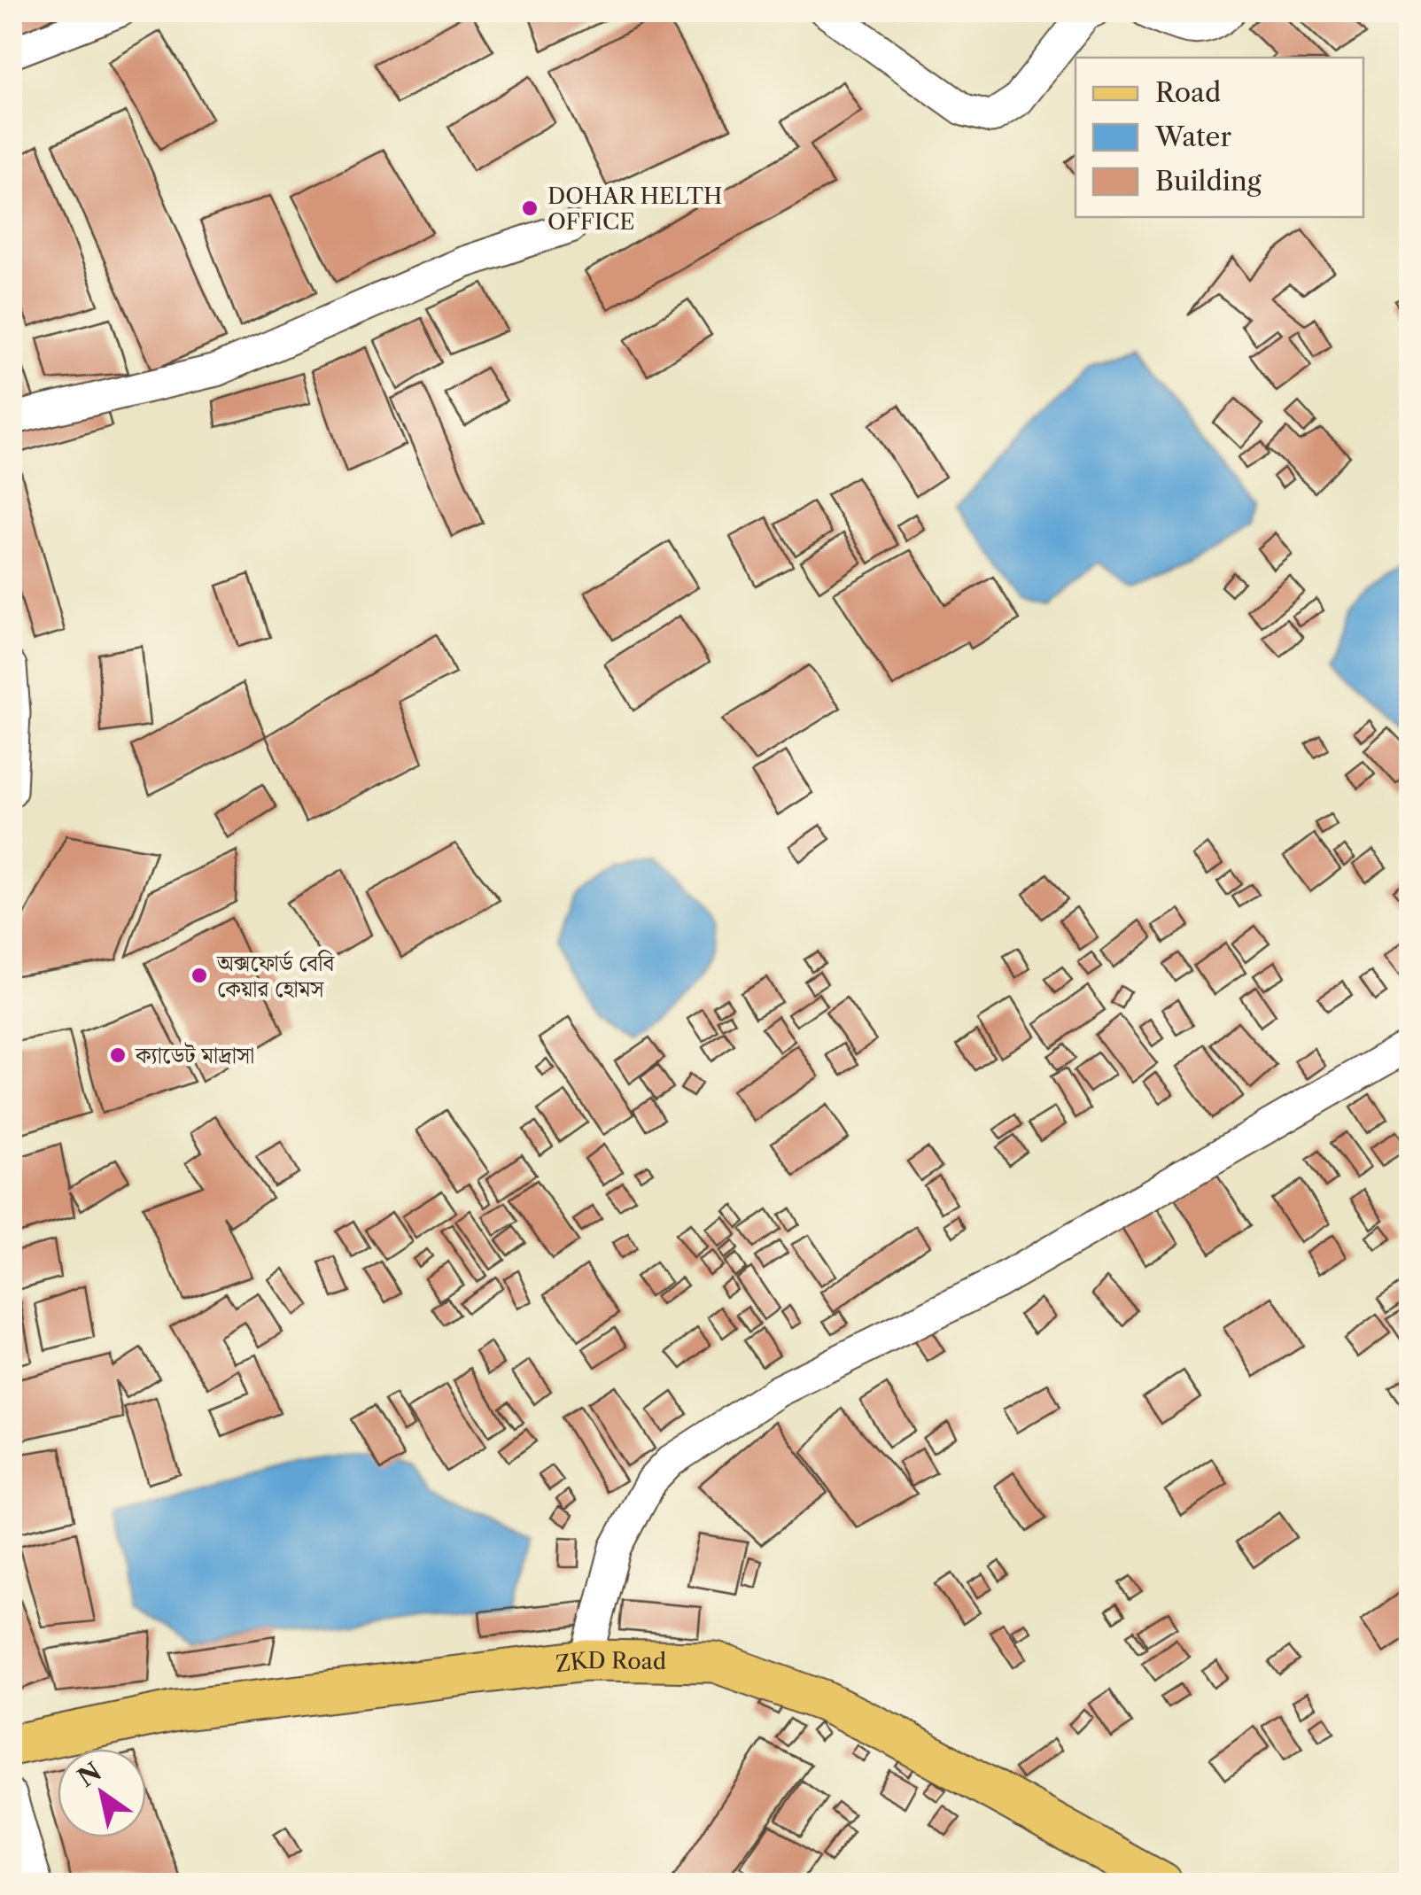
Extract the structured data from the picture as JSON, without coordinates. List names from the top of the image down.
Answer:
{
  "streets": {
    "main road": ["ZKD Road"]
  },
  "places": ["DOHAR HELTH OFFICE", "অক্সফোর্ড বেবি কেয়ার হোমস", "ক্যাডেট মাদ্রাসা"],
  "legend": ["Road", "Water", "Building"],
  "north": "top left"
}
